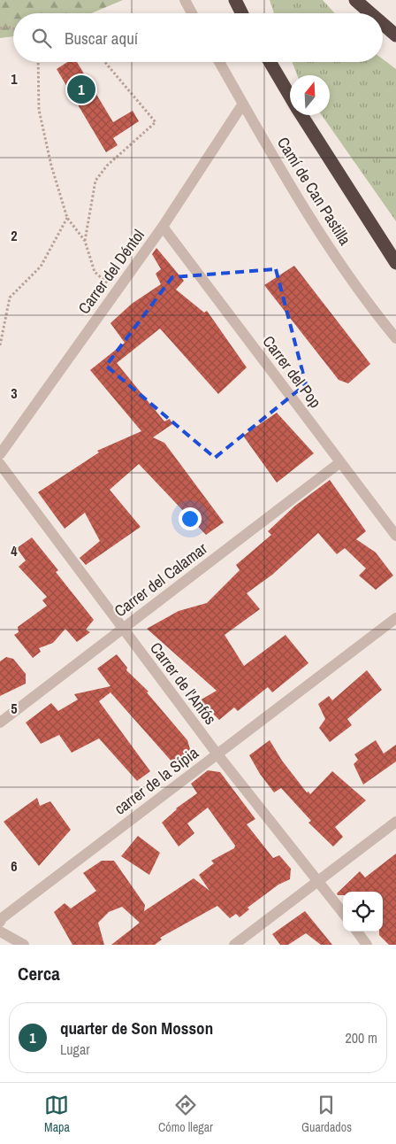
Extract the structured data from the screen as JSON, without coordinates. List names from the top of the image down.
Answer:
{
  "streets": {
    "street": [
      "Camí de Can Pastilla",
      "Carrer del Déntol",
      "Carrer del Pop",
      "Carrer del Calamar",
      "Carrer de l'Anfós",
      "carrer de la Sípia"
    ]
  },
  "crossings": [
    ["Camí de Can Pastilla", "Carrer del Déntol"],
    ["Carrer del Déntol", "Carrer del Pop"],
    ["Carrer del Pop", "Carrer del Calamar"],
    ["Carrer del Calamar", "Carrer de l'Anfós"],
    ["Carrer de l'Anfós", "carrer de la Sípia"]
  ],
  "north": "top",
  "page": {
    "search": "Buscar aquí",
    "pins": "1",
    "heading": "Cerca",
    "list": [
      {
        "mark": "1",
        "name": "quarter de Son Mosson",
        "note": "Lugar",
        "value": "200 m"
      }
    ],
    "nav": ["Mapa", "Cómo llegar", "Guardados"]
  },
  "grid": {
    "rows": [
      "1",
      "2",
      "3",
      "4",
      "5",
      "6"
    ]
  }
}
